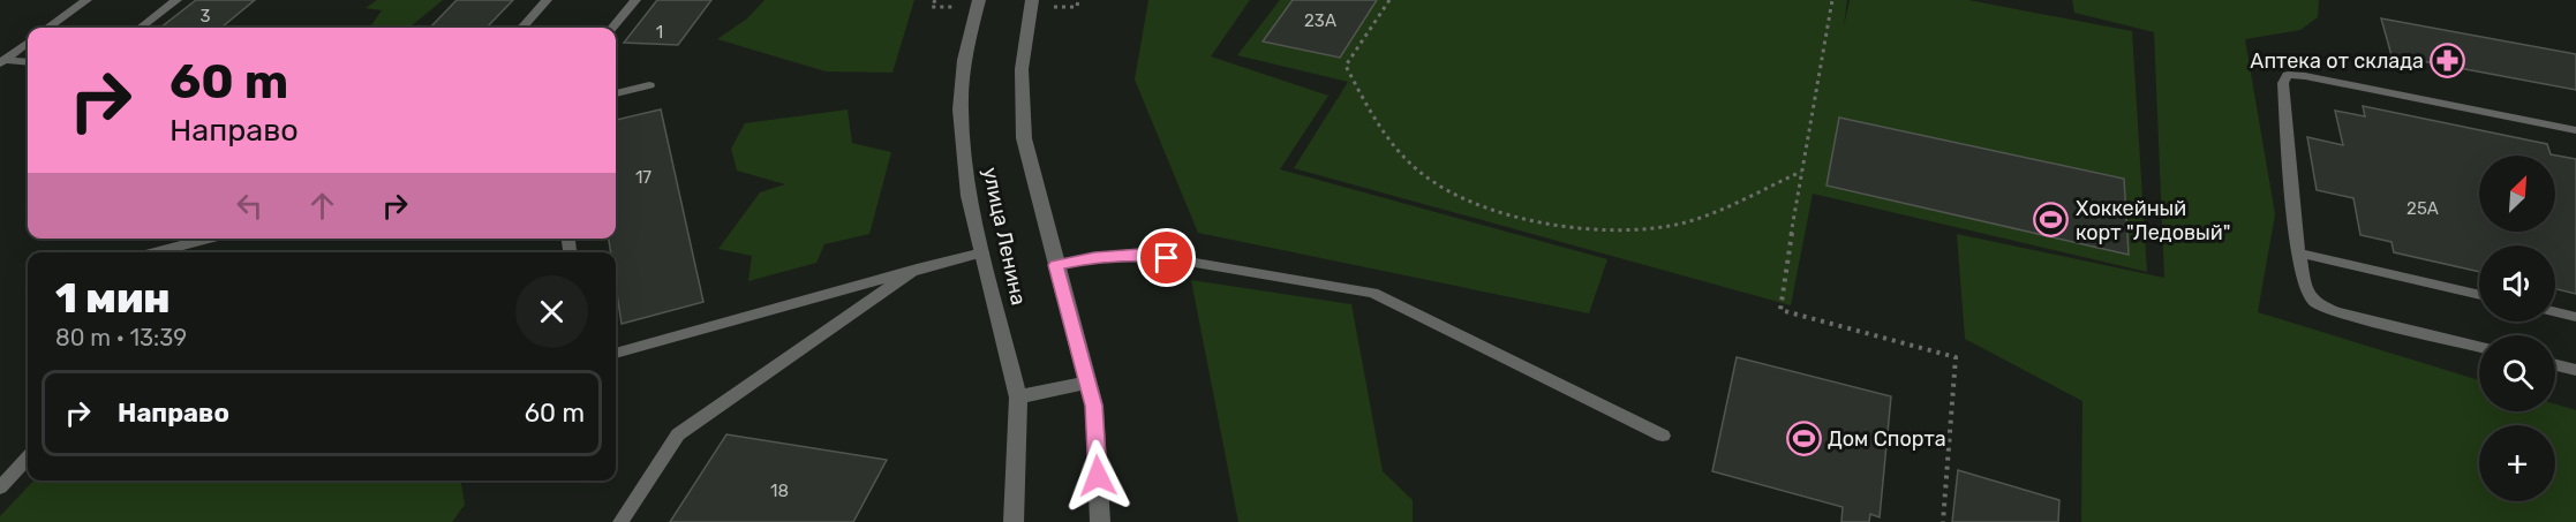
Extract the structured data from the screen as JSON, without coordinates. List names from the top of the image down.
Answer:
{
  "streets": {
    "street": ["улица Ленина"]
  },
  "places": {
    "pharmacy": ["Аптека от склада"],
    "sports": ["Хоккейный корт \"Ледовый\"", "Дом Спорта"]
  },
  "house_numbers": [
    "3",
    "23А",
    "1",
    "17",
    "25А",
    "18"
  ],
  "north": "top right",
  "page": {
    "turn": ["60 m", "Направо"],
    "map_buttons": "+",
    "heading": ["1 мин", "80 m · 13:39"],
    "list": [
      {
        "name": "Направо",
        "value": "60 m"
      }
    ]
  }
}
